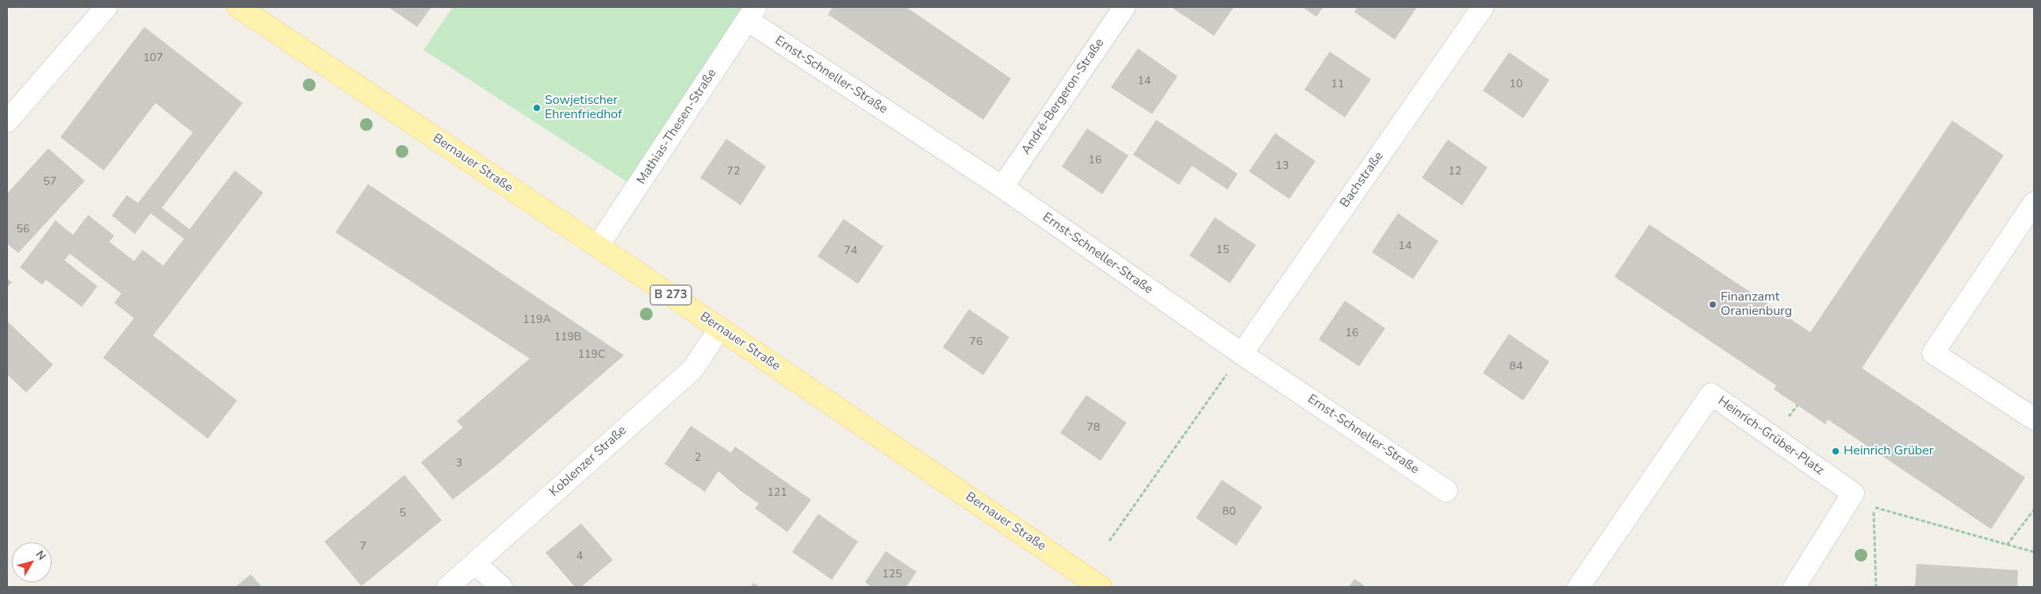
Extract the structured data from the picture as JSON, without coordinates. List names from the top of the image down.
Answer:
{
  "streets": {
    "main road": ["Bernauer Straße", "B 273"],
    "street": [
      "Ernst-Schneller-Straße",
      "André-Bergeron-Straße",
      "Mathias-Thesen-Straße",
      "Bachstraße",
      "Heinrich-Grüber-Platz",
      "Koblenzer Straße"
    ]
  },
  "crossings": [
    ["Ernst-Schneller-Straße", "André-Bergeron-Straße"],
    ["Ernst-Schneller-Straße", "Mathias-Thesen-Straße"],
    ["Ernst-Schneller-Straße", "Bachstraße"],
    ["Mathias-Thesen-Straße", "Bernauer Straße"],
    ["Bernauer Straße", "Koblenzer Straße"]
  ],
  "places": ["Sowjetischer Ehrenfriedhof", "Finanzamt Oranienburg", "Heinrich Grüber"],
  "house_numbers": [
    "107",
    "14",
    "11",
    "10",
    "16",
    "13",
    "72",
    "12",
    "57",
    "56",
    "14",
    "15",
    "74",
    "119A",
    "16",
    "119B",
    "76",
    "119C",
    "84",
    "78",
    "2",
    "3",
    "121",
    "80",
    "5",
    "7",
    "4",
    "125"
  ],
  "north": "top right"
}
